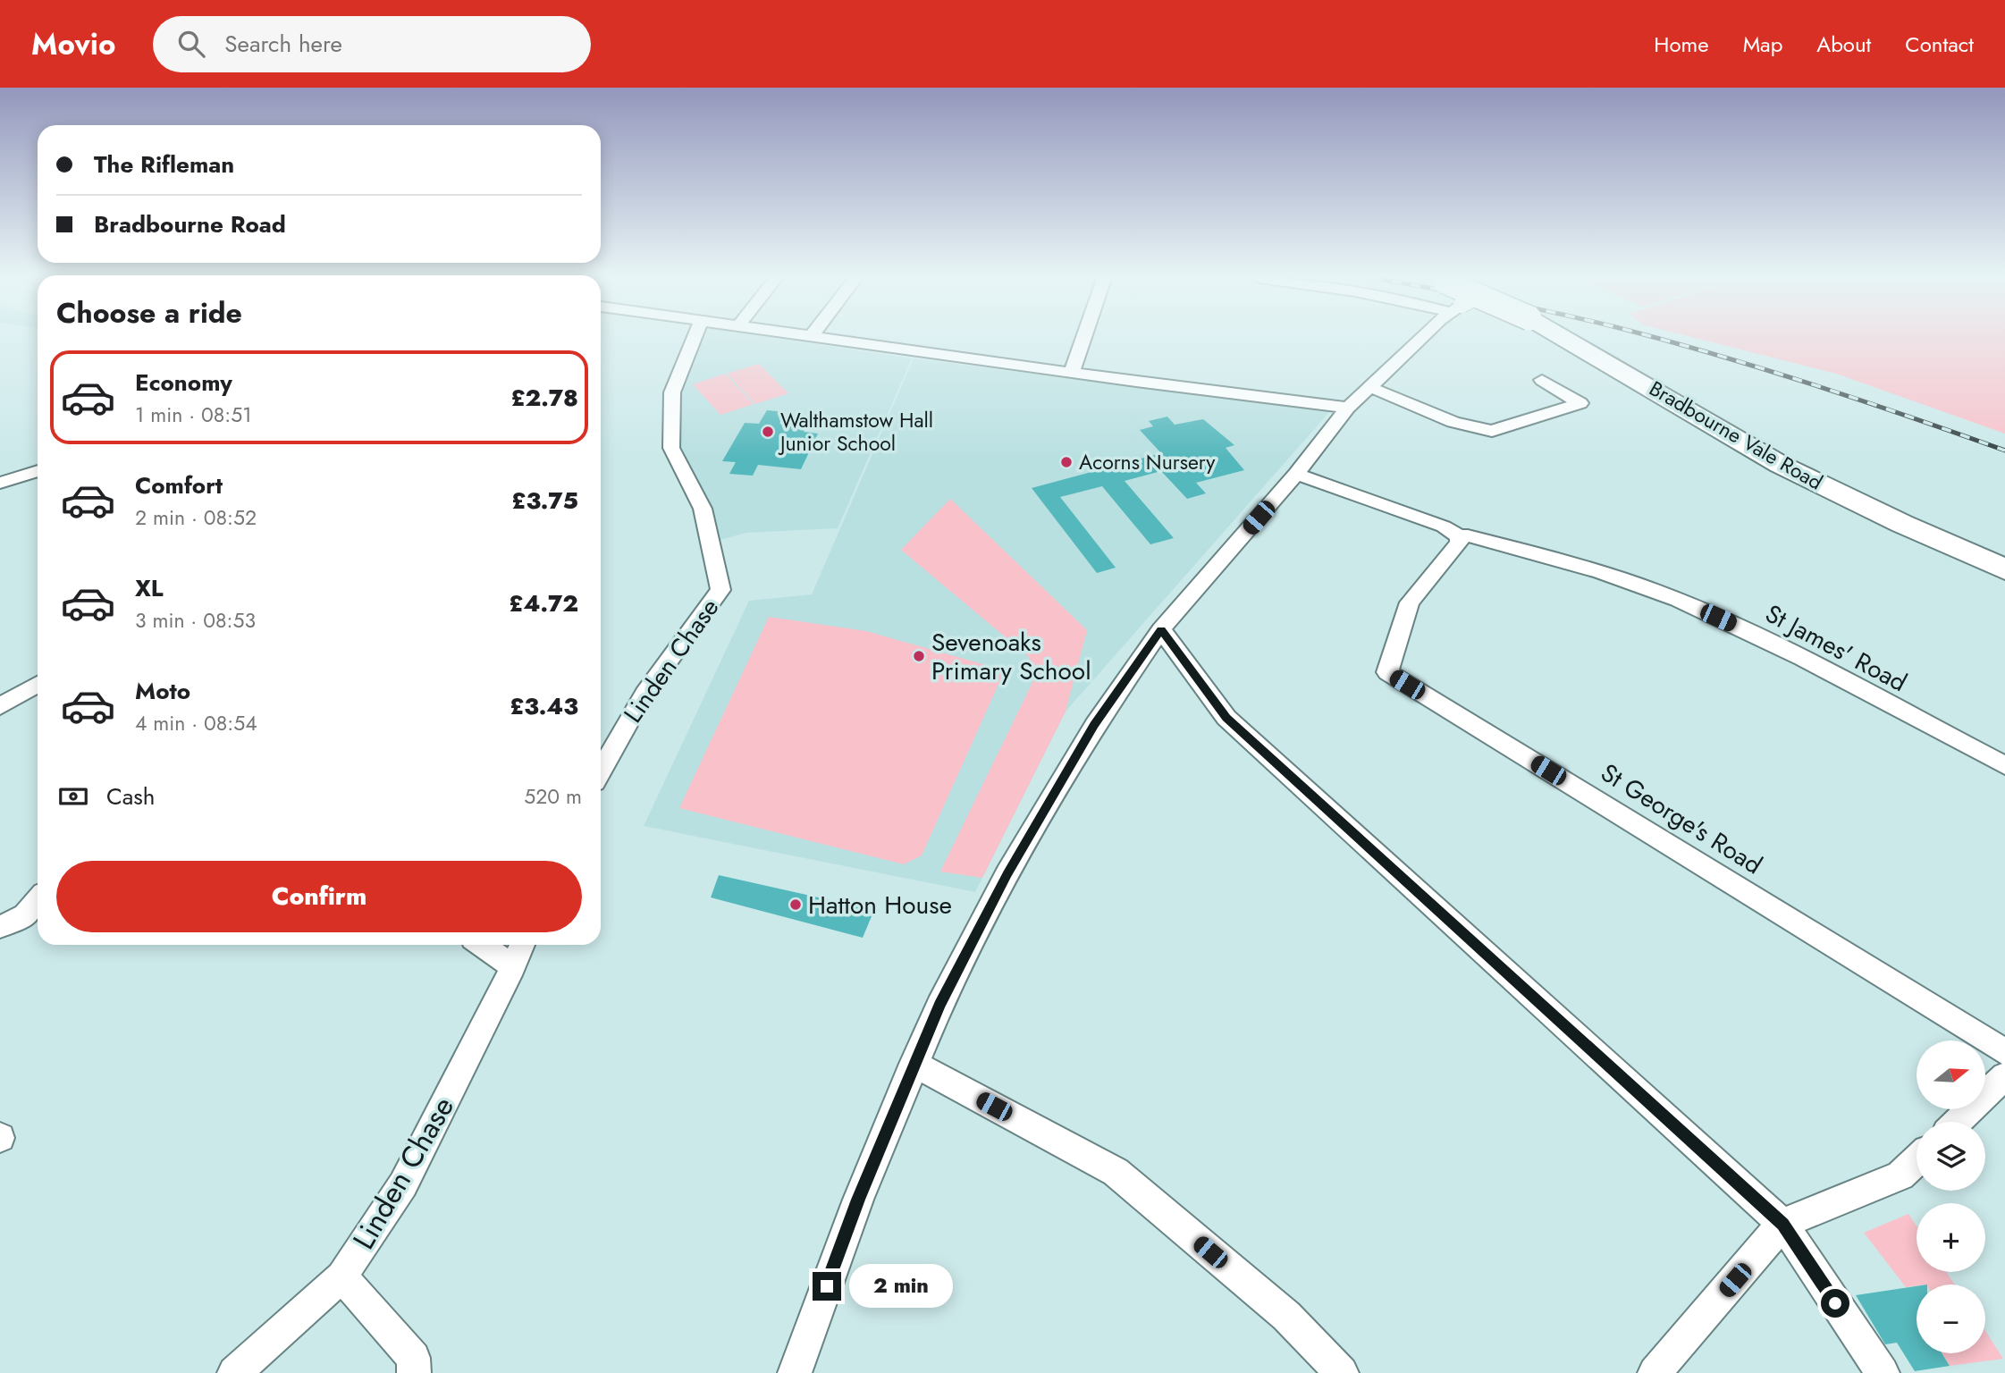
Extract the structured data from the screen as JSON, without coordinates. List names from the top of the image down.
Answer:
{
  "streets": {
    "highway": ["Bradbourne Vale Road"],
    "street": ["St James' Road", "Linden Chase", "St George's Road"]
  },
  "crossings": [
    ["St James' Road", "St George's Road"]
  ],
  "places": [
    "Walthamstow Hall Junior School",
    "Acorns Nursery",
    "Sevenoaks Primary School",
    "Hatton House"
  ],
  "north": "right",
  "page": {
    "header": "Movio",
    "search": "Search here",
    "nav": [
      "Home",
      "Map",
      "About",
      "Contact"
    ],
    "banner": ["The Rifleman", "Bradbourne Road"],
    "heading": "Choose a ride",
    "list": [
      {
        "name": "Economy",
        "note": "1 min · 08:51",
        "value": "£2.78"
      },
      {
        "name": "Comfort",
        "note": "2 min · 08:52",
        "value": "£3.75"
      },
      {
        "name": "XL",
        "note": "3 min · 08:53",
        "value": "£4.72"
      },
      {
        "name": "Moto",
        "note": "4 min · 08:54",
        "value": "£3.43"
      }
    ],
    "pay": ["Cash", "520 m"],
    "buttons": "Confirm",
    "map_buttons": ["+", "−"],
    "bubble": "2 min"
  }
}
